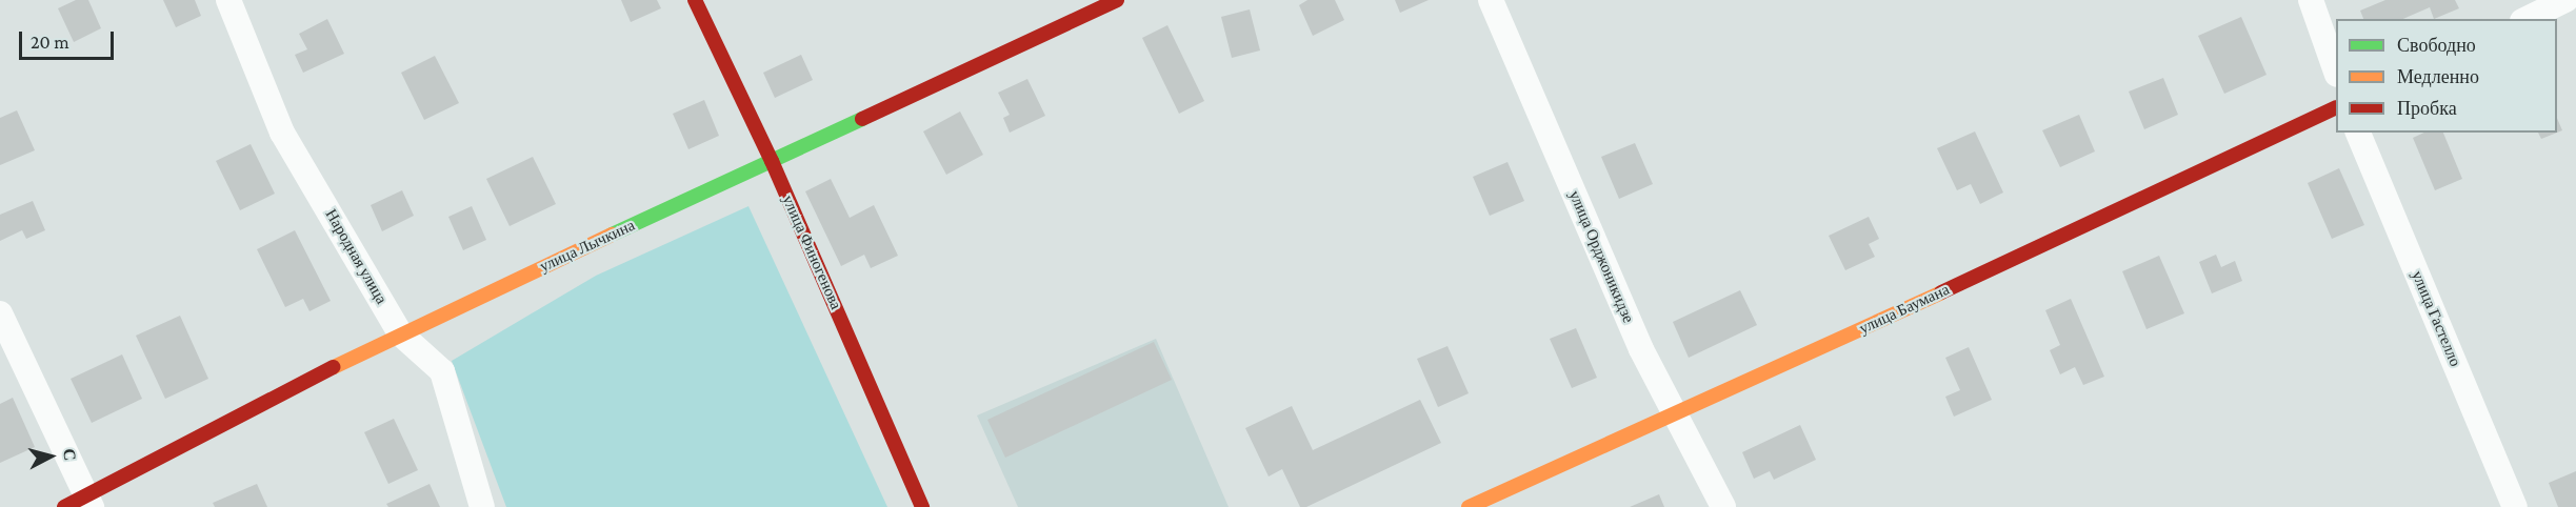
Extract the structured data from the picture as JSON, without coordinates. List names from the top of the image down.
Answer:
{
  "streets": {
    "street": [
      "улица Лычкина",
      "улица Финогенова",
      "Народная улица",
      "улица Орджоникидзе",
      "улица Баумана",
      "улица Гастелло"
    ]
  },
  "crossings": [
    ["улица Лычкина", "улица Финогенова"],
    ["улица Лычкина", "Народная улица"],
    ["улица Орджоникидзе", "улица Баумана"]
  ],
  "legend": ["Свободно", "Медленно", "Пробка"],
  "scale_bar": "20 m",
  "north": "right"
}
